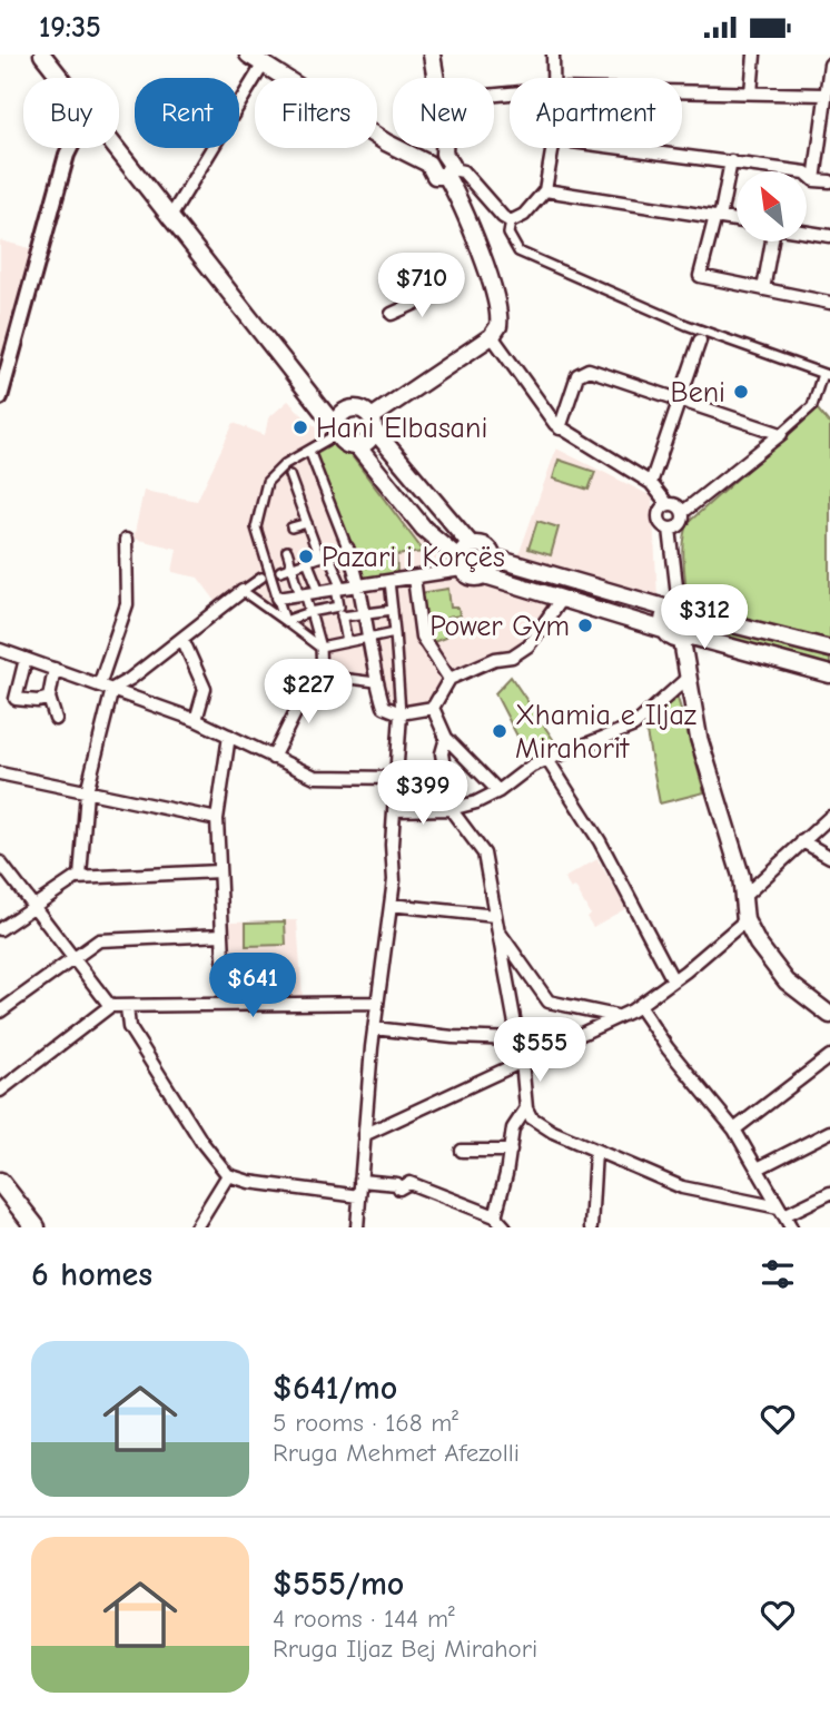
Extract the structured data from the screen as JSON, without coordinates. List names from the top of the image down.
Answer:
{
  "places": [
    "Beni",
    "Hani Elbasani",
    "Pazari i Korçës",
    "Power Gym",
    "Xhamia e Iljaz Mirahorit"
  ],
  "north": "top left",
  "page": {
    "status": "19:35",
    "chip": [
      "Buy",
      "Rent",
      "Filters",
      "New",
      "Apartment"
    ],
    "price": [
      "$710",
      "$312",
      "$227",
      "$399",
      "$641",
      "$555"
    ],
    "heading": "6 homes",
    "list": [
      {
        "name": "$641/mo",
        "note": "5 rooms · 168 m² · Rruga Mehmet Afezolli"
      },
      {
        "name": "$555/mo",
        "note": "4 rooms · 144 m² · Rruga Iljaz Bej Mirahori"
      }
    ]
  }
}
